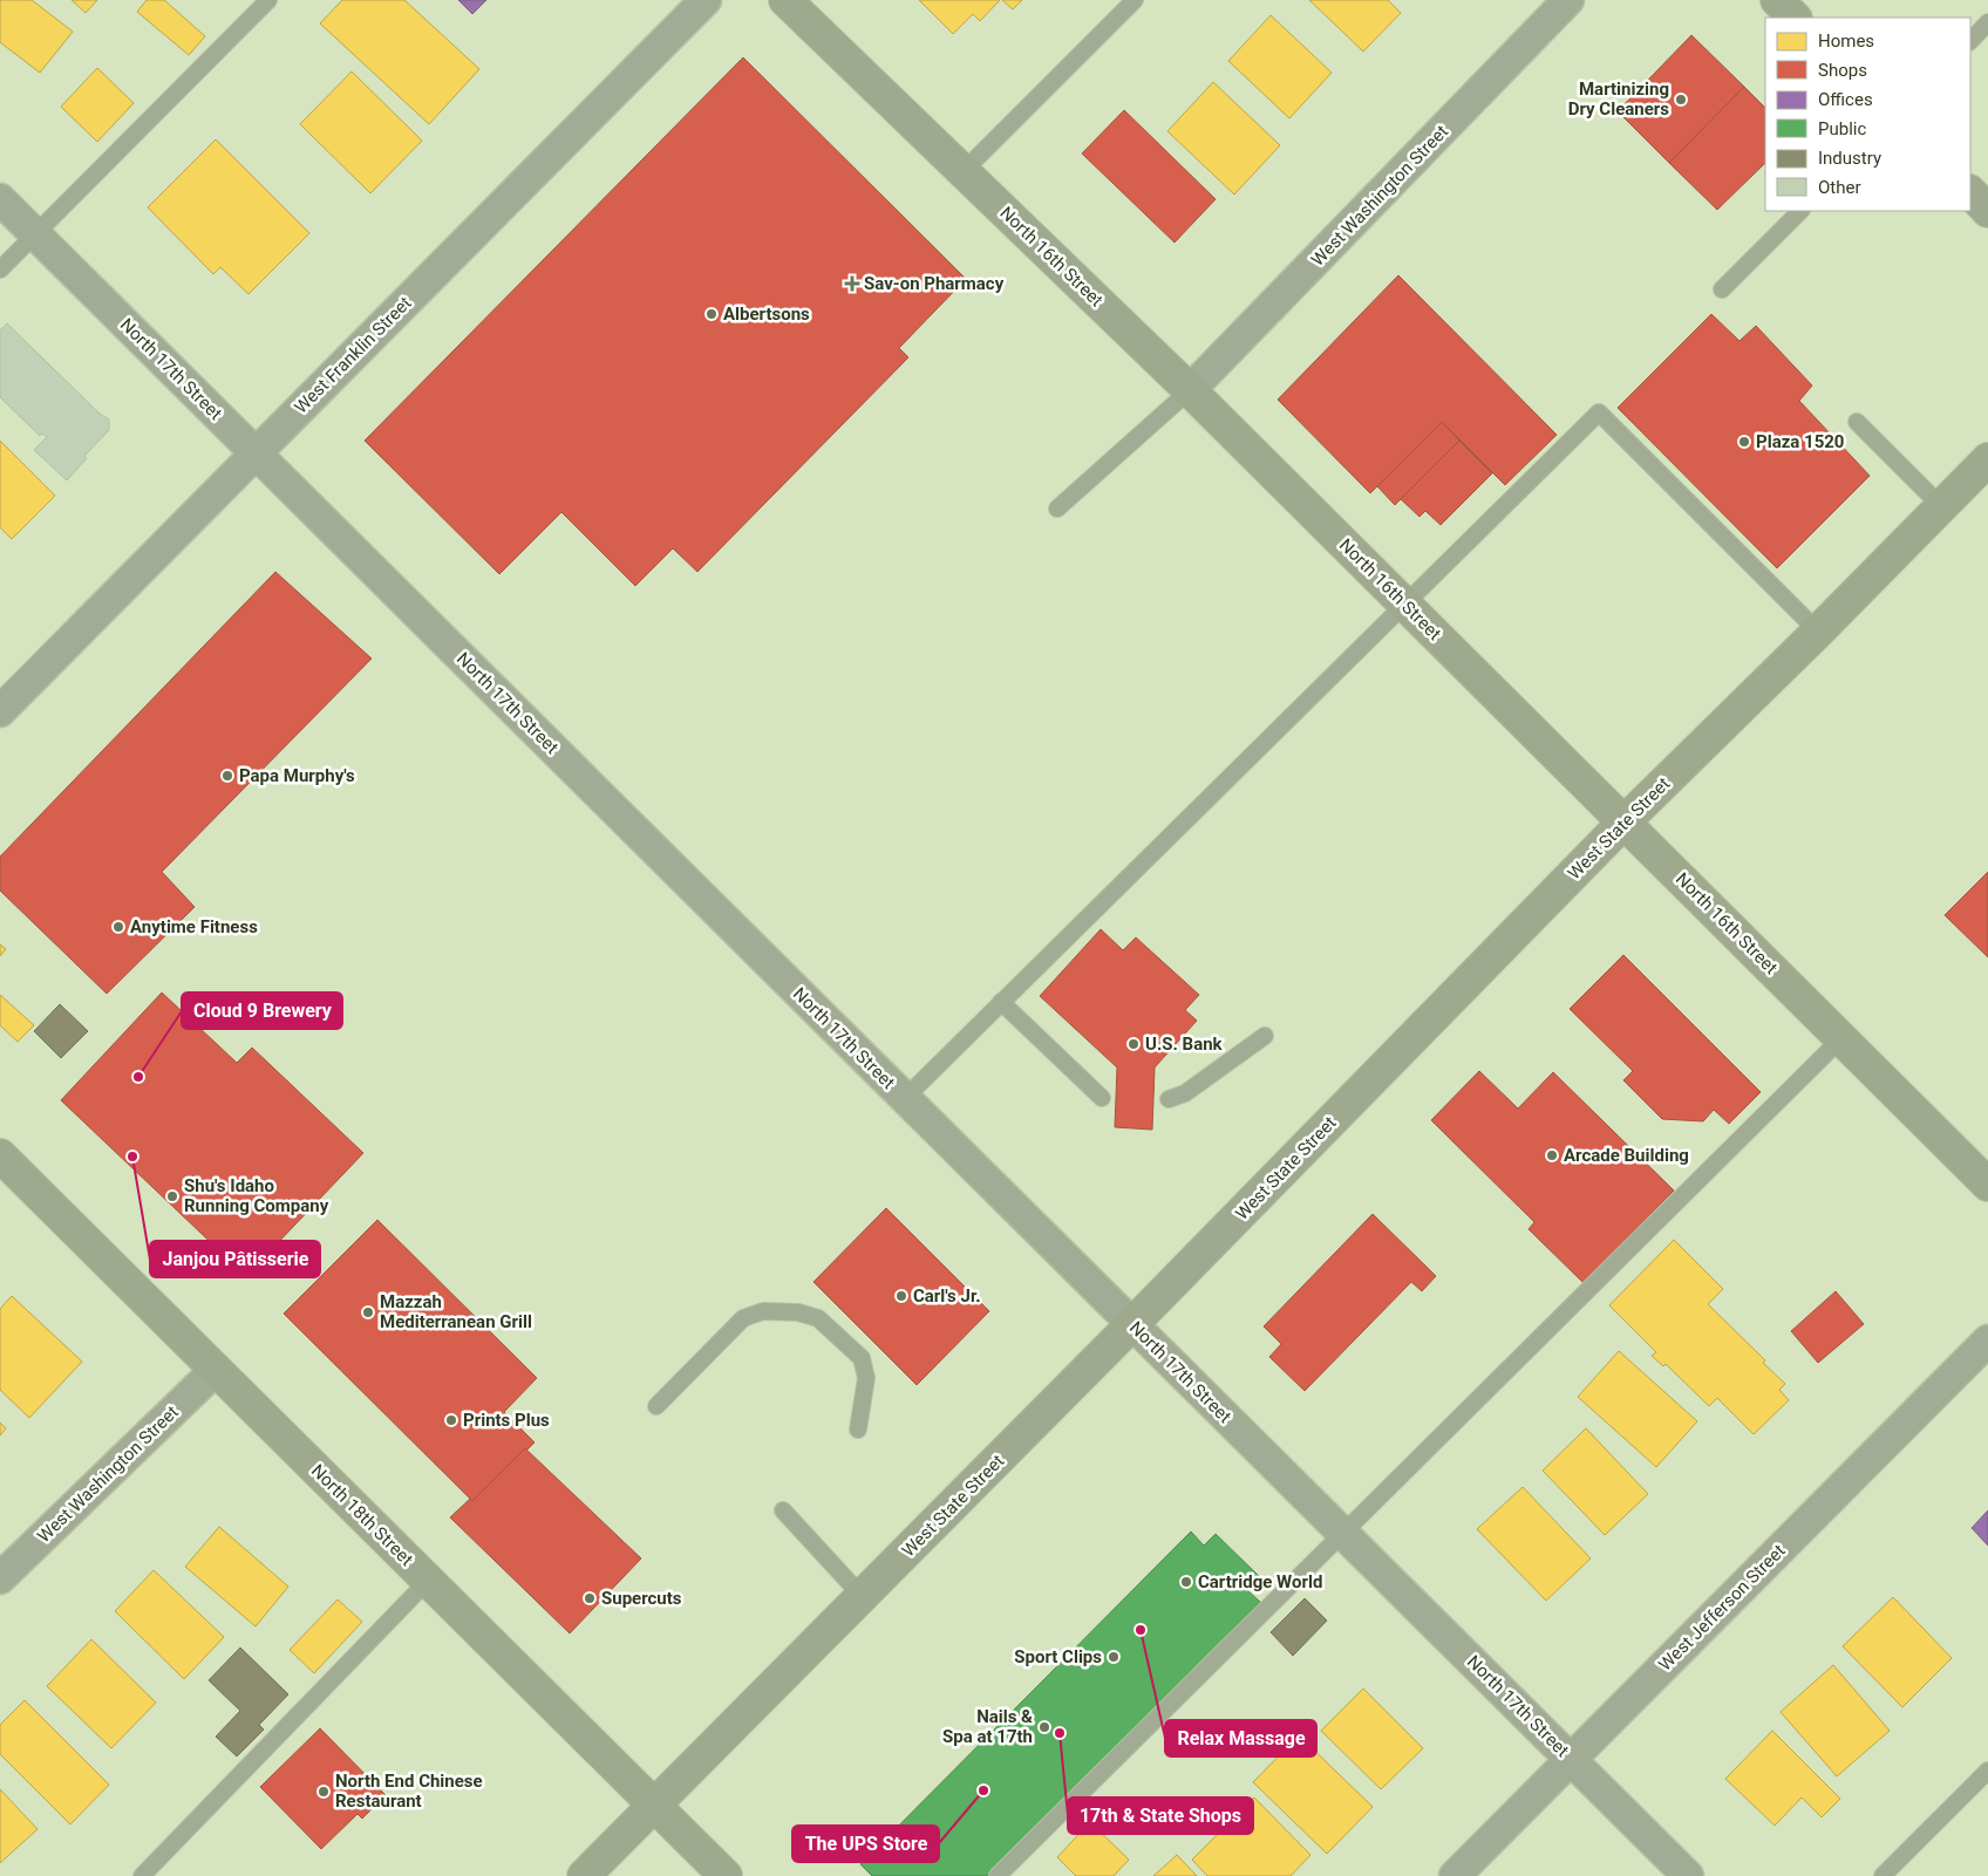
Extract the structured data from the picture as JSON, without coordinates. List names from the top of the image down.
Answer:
{
  "streets": {
    "main road": ["North 16th Street", "West State Street", "North 18th Street"],
    "street": [
      "West Washington Street",
      "West Franklin Street",
      "North 17th Street",
      "West Jefferson Street"
    ]
  },
  "crossings": [
    ["West Washington Street", "North 16th Street"],
    ["West Washington Street", "North 18th Street"],
    ["North 16th Street", "West State Street"],
    ["West Franklin Street", "North 17th Street"],
    ["North 17th Street", "West State Street"],
    ["North 17th Street", "West Jefferson Street"],
    ["West State Street", "North 18th Street"]
  ],
  "places": {
    "other": [
      "Martinizing Dry Cleaners",
      "Albertsons",
      "Plaza 1520",
      "Papa Murphy's",
      "Anytime Fitness",
      "U.S. Bank",
      "Cloud 9 Brewery",
      "Arcade Building",
      "Janjou Pâtisserie",
      "Shu's Idaho Running Company",
      "Carl's Jr.",
      "Mazzah Mediterranean Grill",
      "Prints Plus",
      "Cartridge World",
      "Supercuts",
      "Relax Massage",
      "Sport Clips",
      "Nails & Spa at 17th",
      "17th & State Shops",
      "The UPS Store",
      "North End Chinese Restaurant"
    ],
    "health": ["Sav-on Pharmacy"]
  },
  "legend": [
    "Homes",
    "Shops",
    "Offices",
    "Public",
    "Industry",
    "Other"
  ]
}
